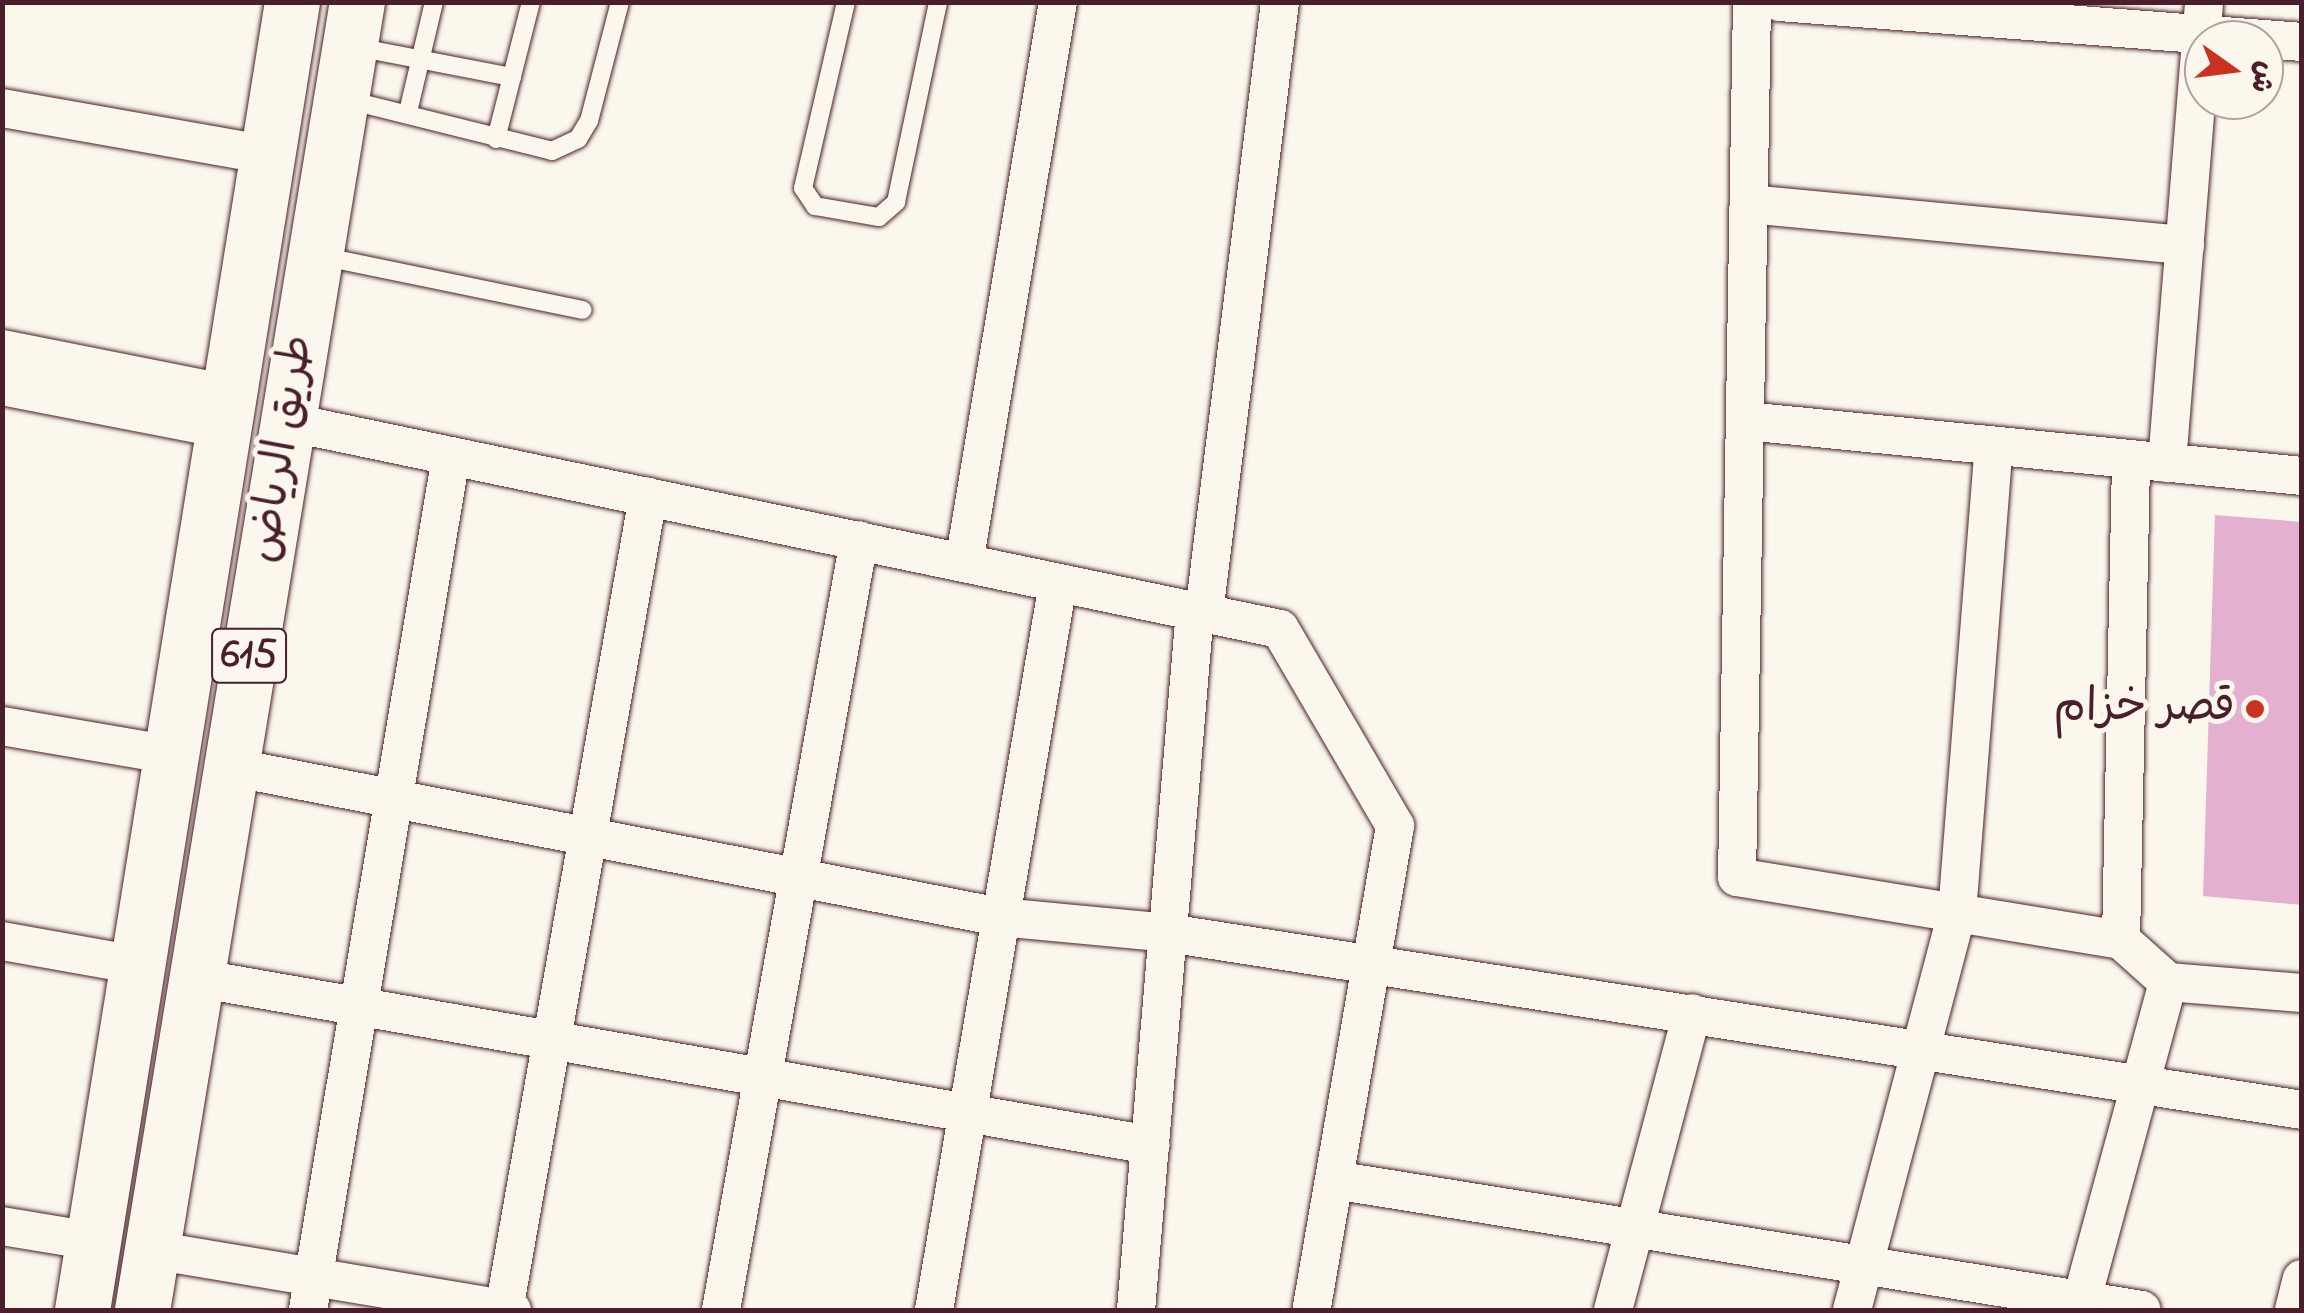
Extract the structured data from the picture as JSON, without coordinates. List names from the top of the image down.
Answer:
{
  "streets": {
    "highway": ["طريق الرياض", "615"]
  },
  "places": ["قصر خزام"],
  "north": "right"
}
